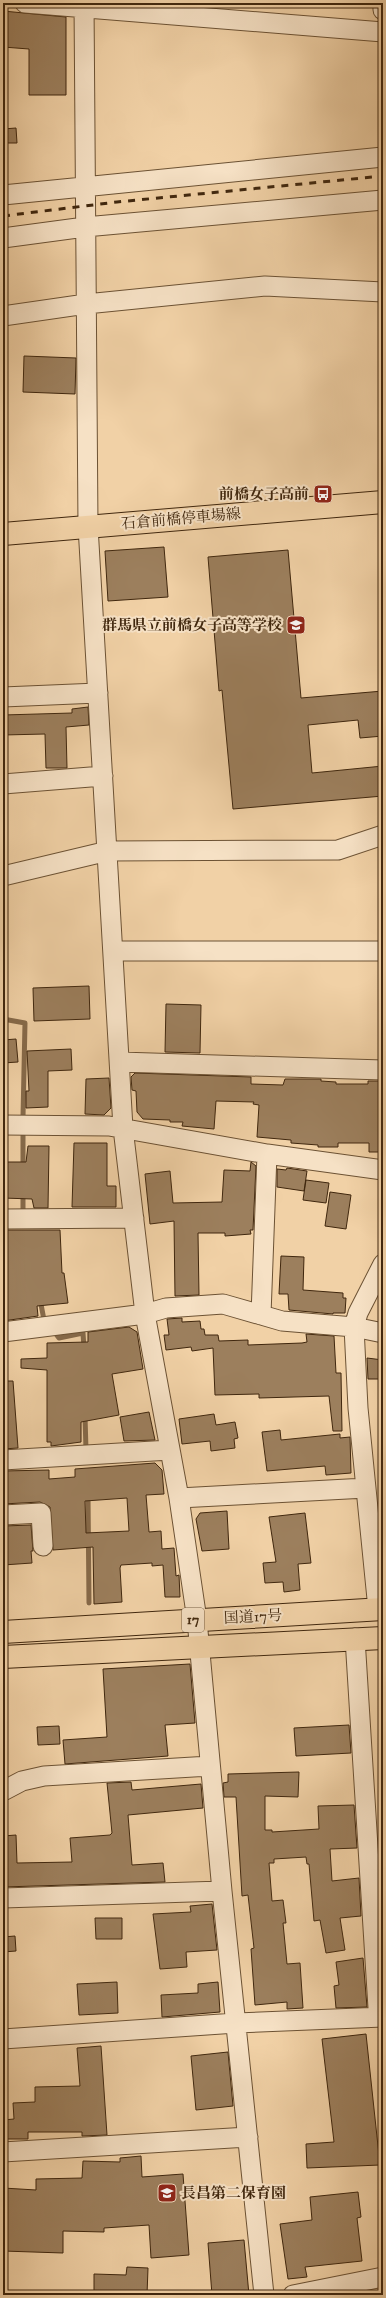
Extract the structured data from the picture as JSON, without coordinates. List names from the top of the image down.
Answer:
{
  "streets": {
    "main road": ["石倉前橋停車場線", "国道17号", "17"]
  },
  "places": {
    "bus stop": ["前橋女子高前"],
    "school or university": ["群馬県立前橋女子高等学校", "長昌第二保育園"]
  }
}
